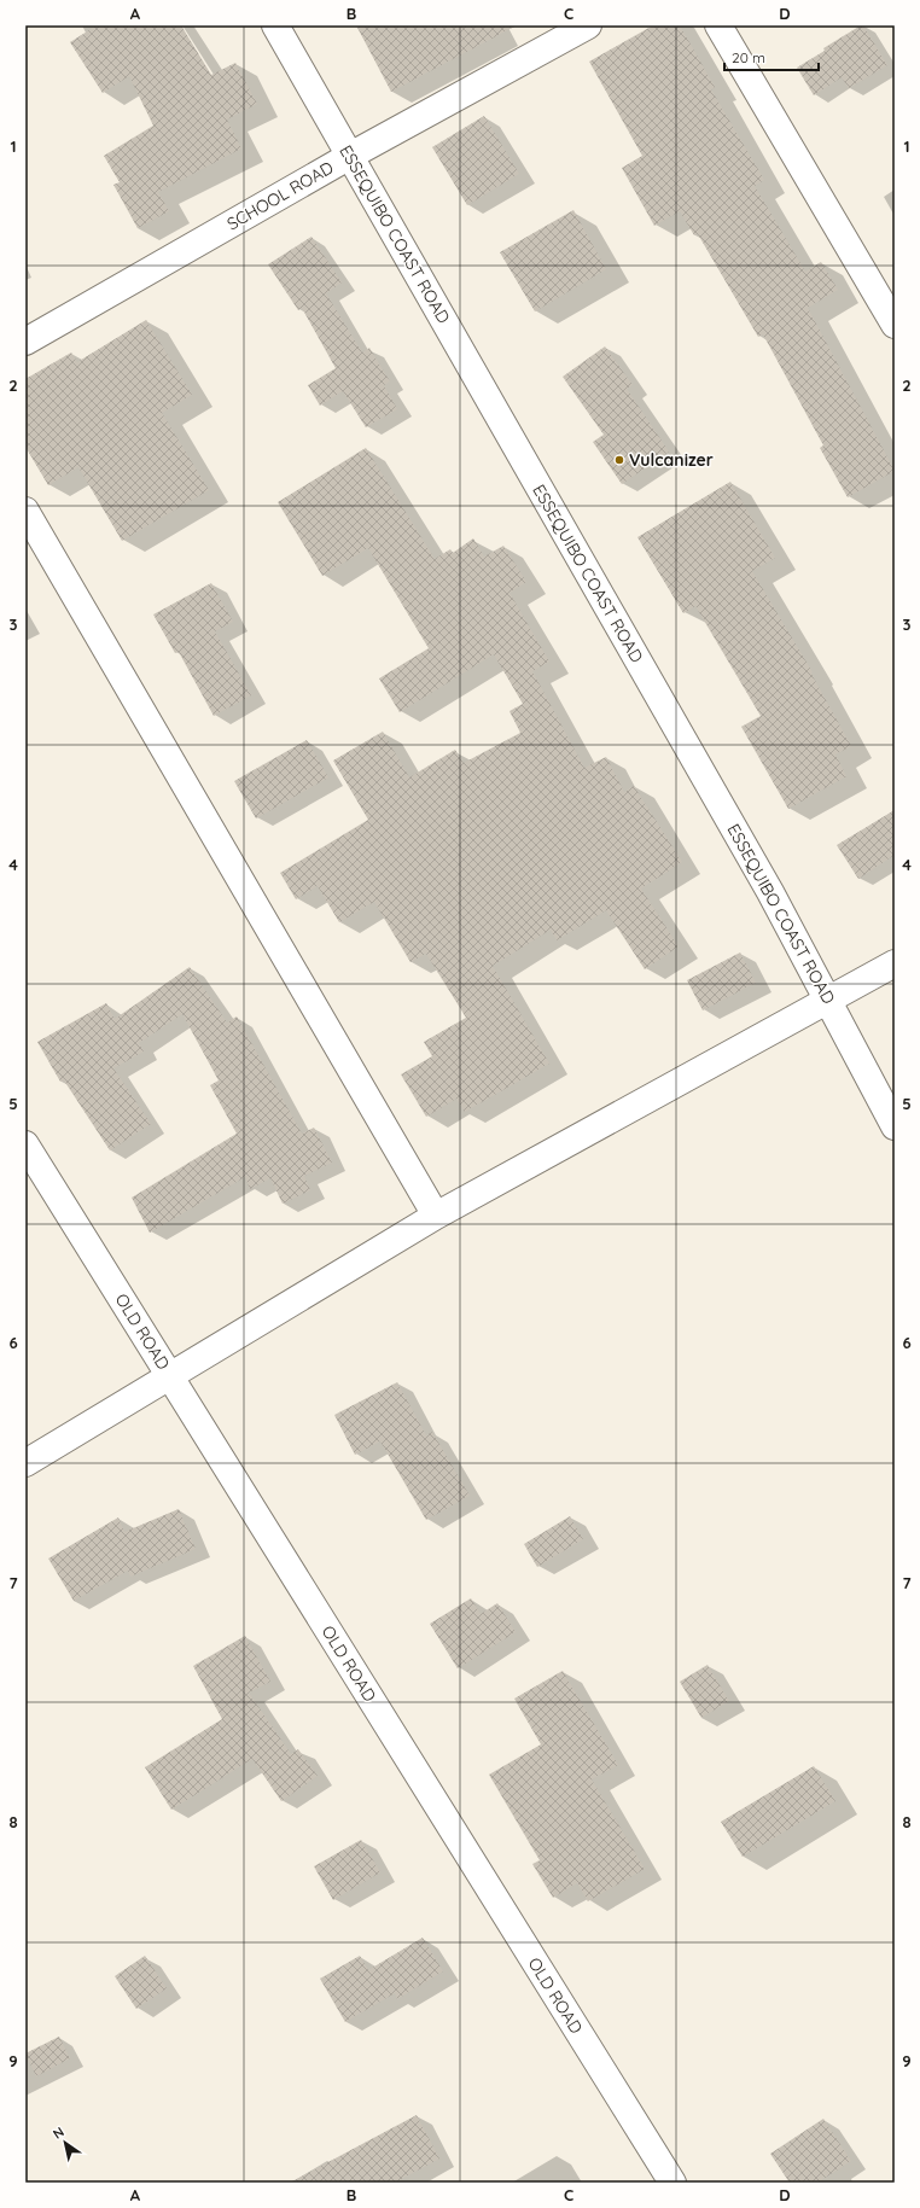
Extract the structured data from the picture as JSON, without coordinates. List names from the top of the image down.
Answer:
{
  "streets": {
    "street": ["SCHOOL ROAD", "ESSEQUIBO COAST ROAD", "OLD ROAD"]
  },
  "crossings": [
    ["SCHOOL ROAD", "ESSEQUIBO COAST ROAD"]
  ],
  "places": ["Vulcanizer"],
  "scale_bar": "20 m",
  "north": "top left",
  "grid": {
    "columns": [
      "A",
      "B",
      "C",
      "D"
    ],
    "rows": [
      "1",
      "2",
      "3",
      "4",
      "5",
      "6",
      "7",
      "8",
      "9"
    ]
  }
}
